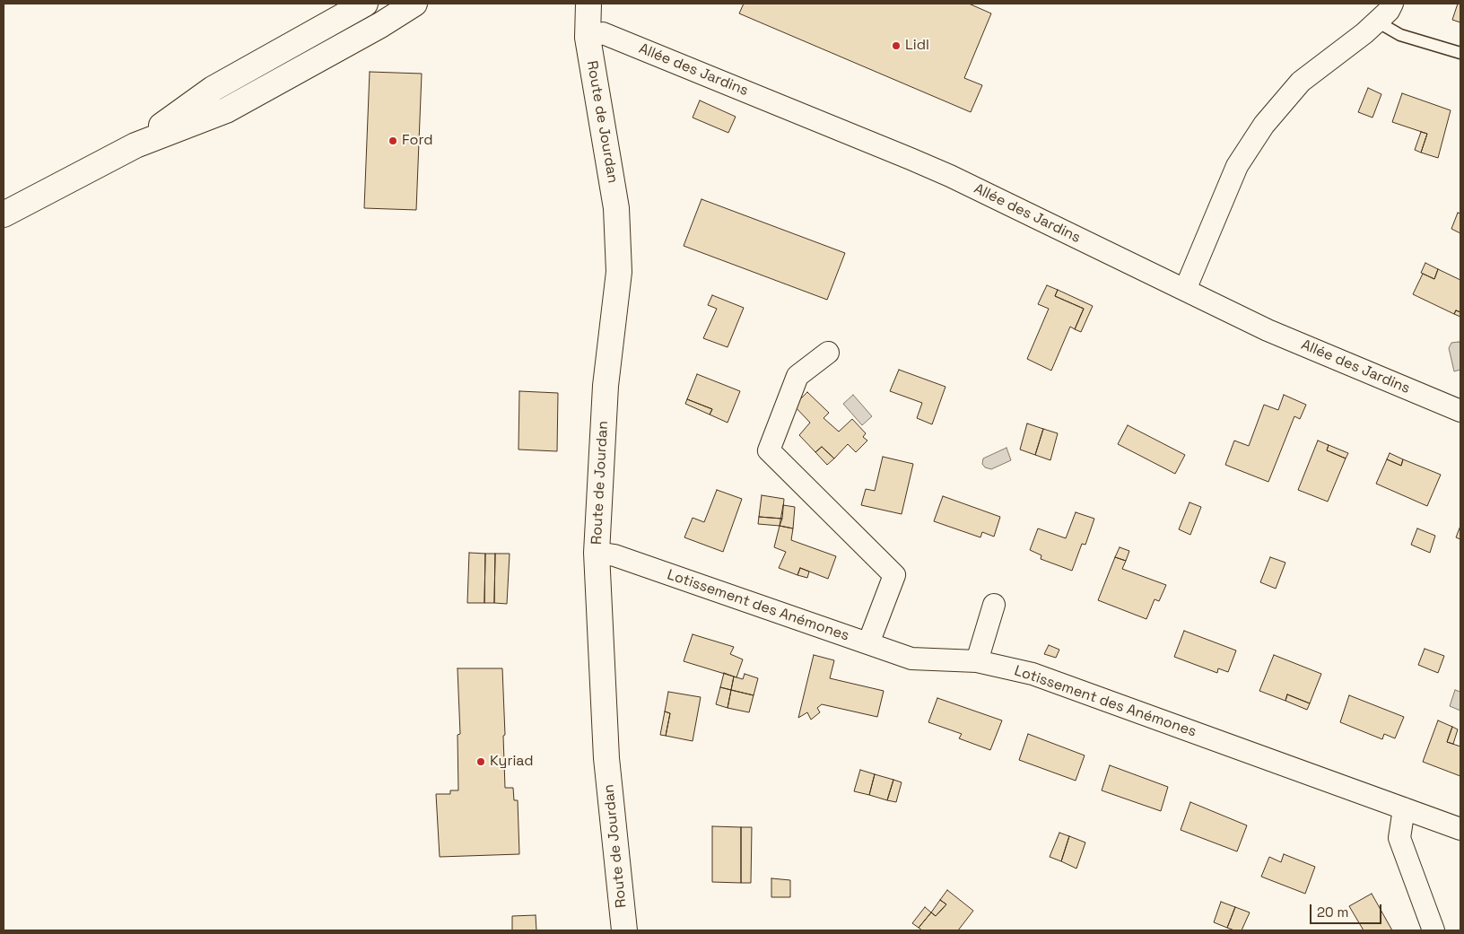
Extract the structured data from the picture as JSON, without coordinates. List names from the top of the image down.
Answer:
{
  "streets": {
    "street": ["Allée des Jardins", "Route de Jourdan", "Lotissement des Anémones"]
  },
  "crossings": [
    ["Allée des Jardins", "Route de Jourdan"],
    ["Route de Jourdan", "Lotissement des Anémones"]
  ],
  "places": ["Lidl", "Ford", "Kyriad"],
  "scale_bar": "20 m"
}
